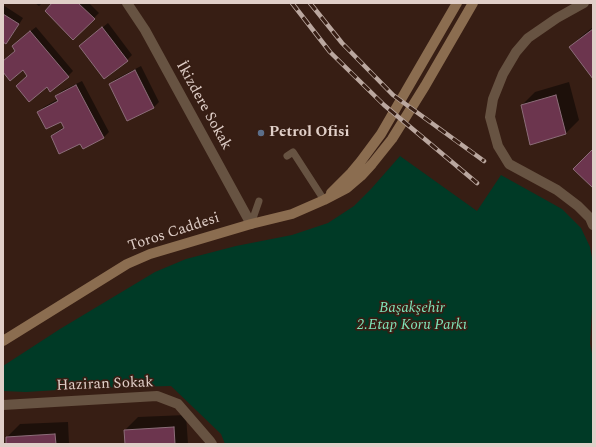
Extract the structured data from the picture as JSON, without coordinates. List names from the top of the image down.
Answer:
{
  "streets": {
    "main road": ["Toros Caddesi"],
    "street": ["İkizdere Sokak", "Haziran Sokak"]
  },
  "crossings": [
    ["İkizdere Sokak", "Toros Caddesi"]
  ],
  "parks": ["Başakşehir 2.Etap Koru Parkı"],
  "places": ["Petrol Ofisi"]
}
